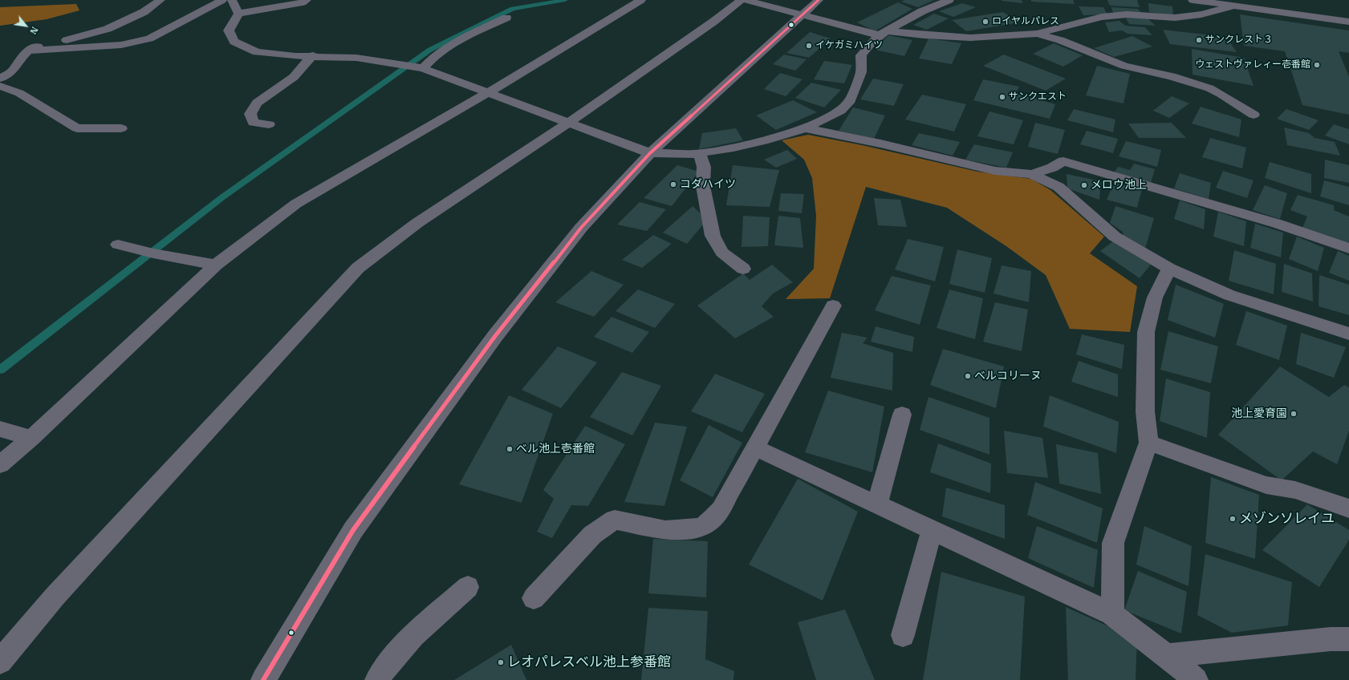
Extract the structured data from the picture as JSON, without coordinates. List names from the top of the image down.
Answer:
{
  "places": [
    "ロイヤルパレス",
    "サンクレスト３",
    "イケガミハイツ",
    "ウェストヴァレィー壱番館",
    "サンクエスト",
    "コダハイツ",
    "メロウ池上",
    "ベルコリーヌ",
    "池上愛育園",
    "ベル池上壱番館",
    "メゾンソレイユ",
    "レオパレスベル池上参番館"
  ],
  "north": "bottom right"
}
